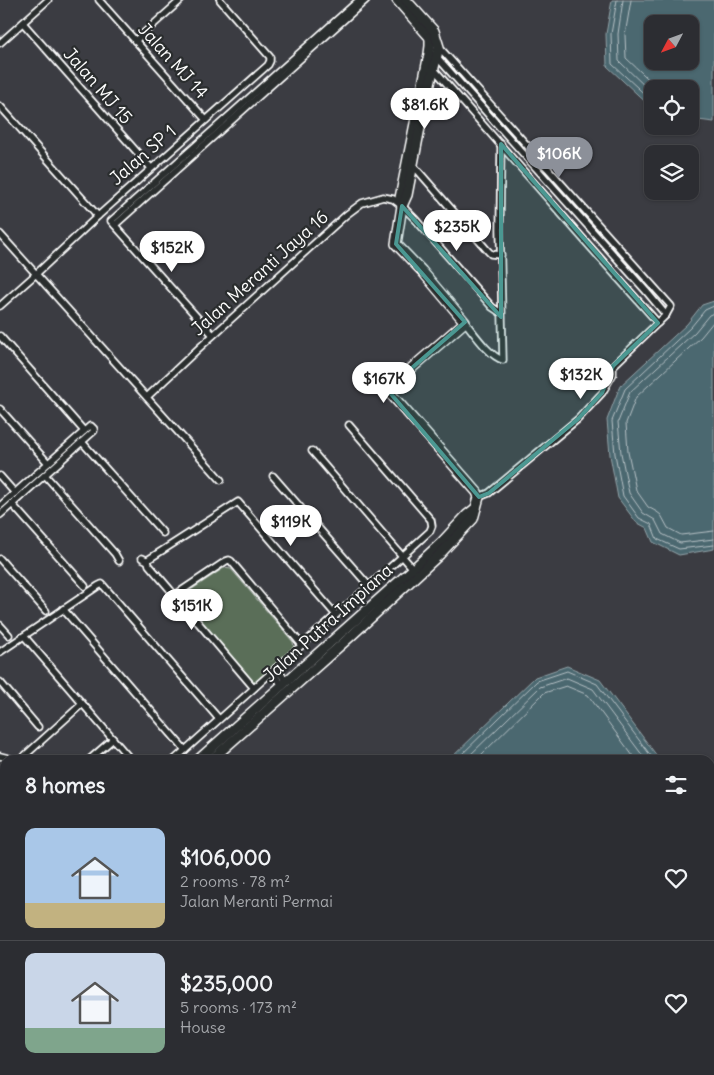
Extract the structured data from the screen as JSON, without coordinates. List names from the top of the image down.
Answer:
{
  "streets": {
    "street": [
      "Jalan MJ 14",
      "Jalan MJ 15",
      "Jalan SP 1",
      "Jalan Meranti Jaya 16",
      "Jalan Putra Impiana"
    ]
  },
  "crossings": [
    ["Jalan MJ 14", "Jalan SP 1"],
    ["Jalan MJ 15", "Jalan SP 1"]
  ],
  "north": "bottom left",
  "page": {
    "price": [
      "$81.6K",
      "$106K",
      "$235K",
      "$152K",
      "$132K",
      "$167K",
      "$119K",
      "$151K"
    ],
    "heading": "8 homes",
    "list": [
      {
        "name": "$106,000",
        "note": "2 rooms · 78 m² · Jalan Meranti Permai"
      },
      {
        "name": "$235,000",
        "note": "5 rooms · 173 m² · House"
      }
    ]
  }
}
